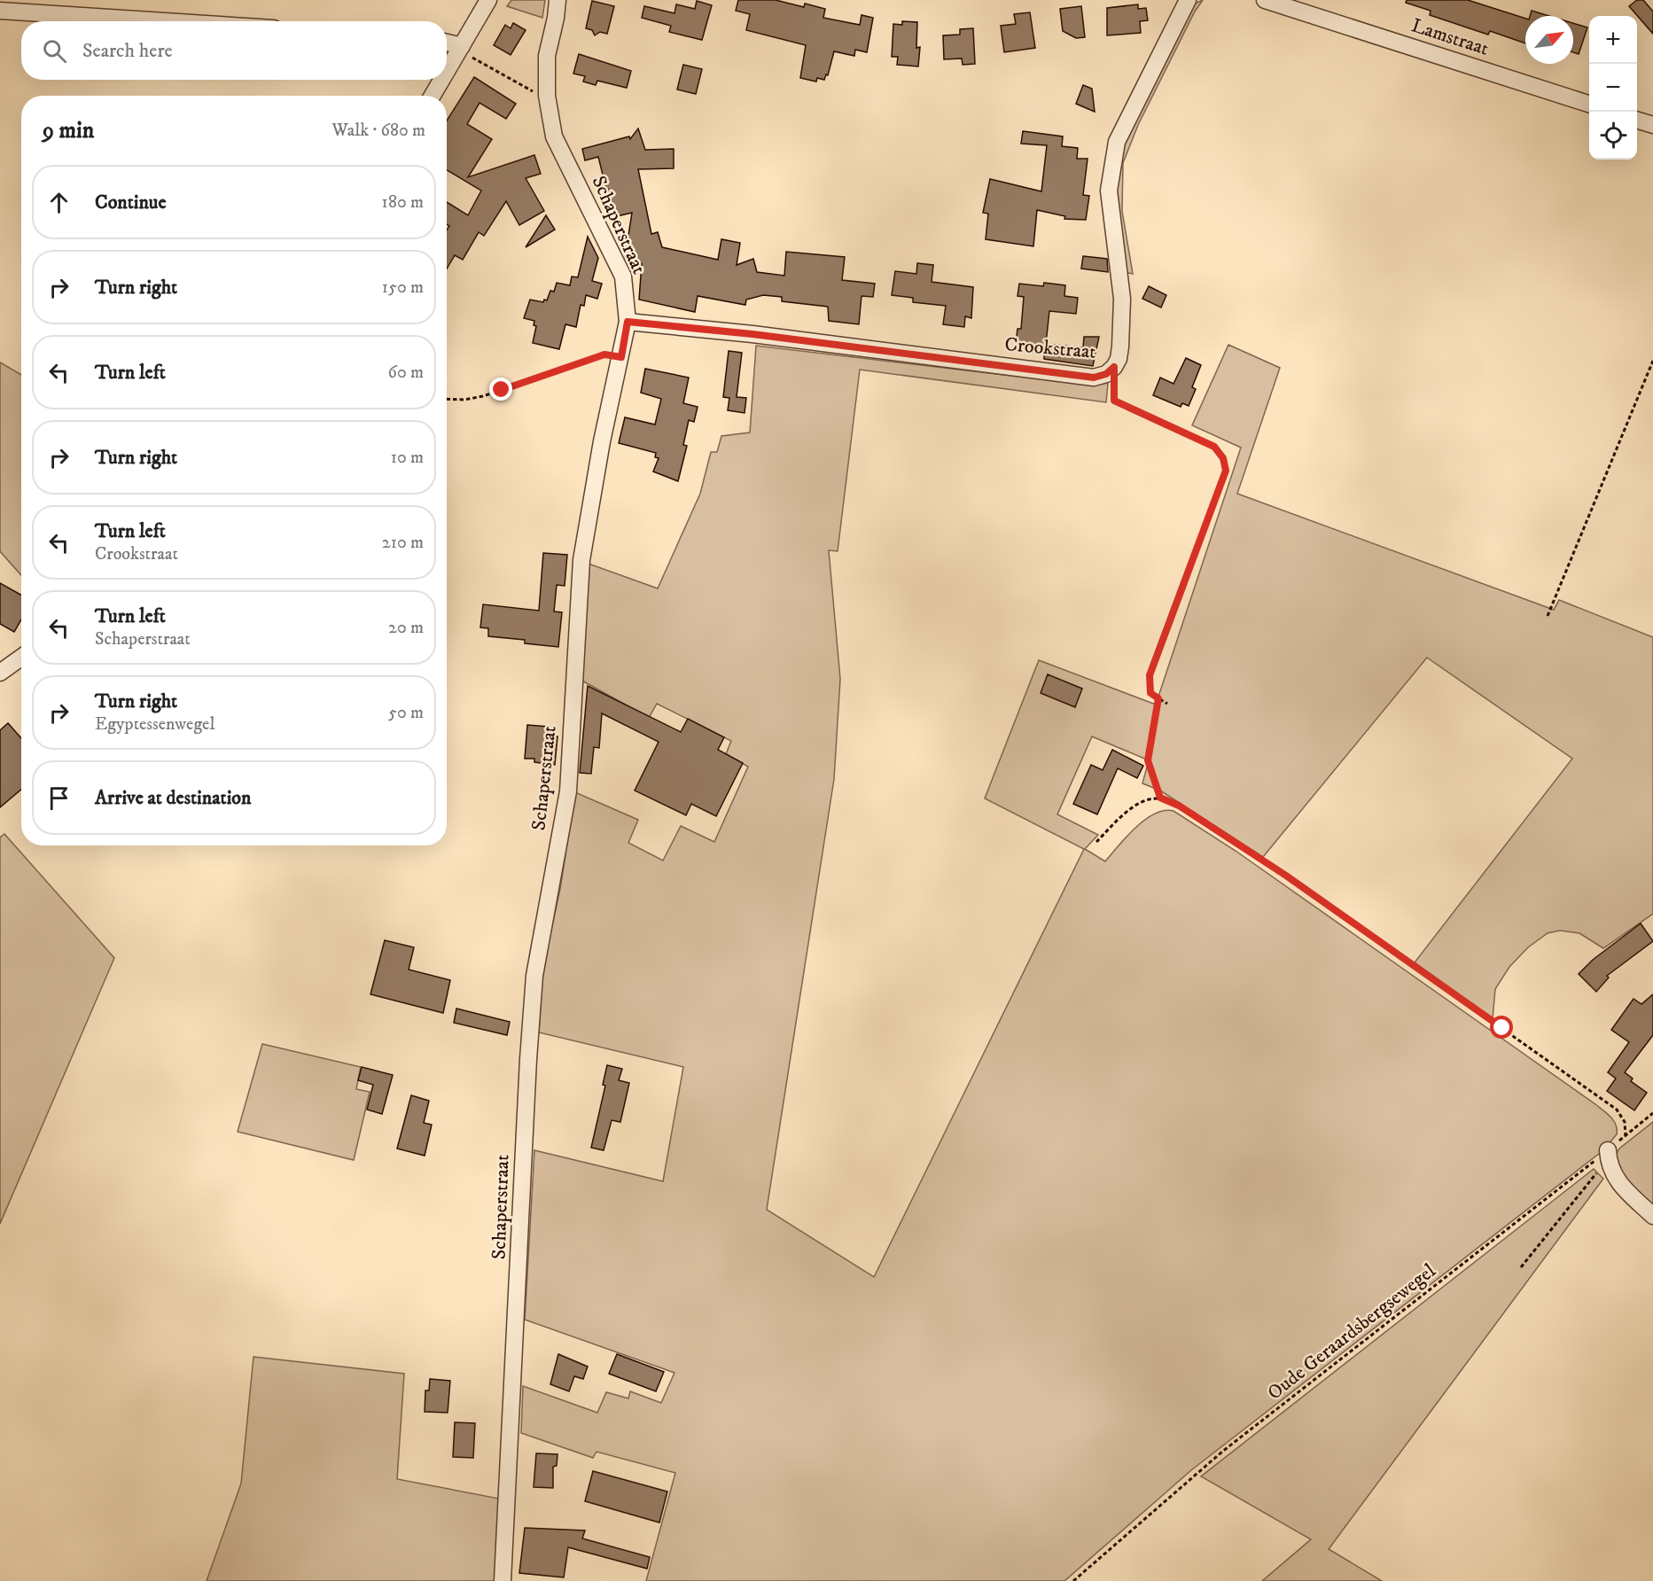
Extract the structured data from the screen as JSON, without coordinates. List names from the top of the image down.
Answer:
{
  "streets": {
    "street": ["Lamstraat", "Schaperstraat", "Crookstraat"],
    "path": ["Oude Geraardsbergsewegel"]
  },
  "crossings": [
    ["Schaperstraat", "Crookstraat"]
  ],
  "north": "top right",
  "page": {
    "map_buttons": ["+", "−"],
    "search": "Search here",
    "heading": ["9 min", "Walk · 680 m"],
    "list": [
      ["Continue", "180 m"],
      ["Turn right", "150 m"],
      ["Turn left", "60 m"],
      ["Turn right", "10 m"],
      ["Turn left", "Crookstraat", "210 m"],
      ["Turn left", "Schaperstraat", "20 m"],
      ["Turn right", "Egyptessenwegel", "50 m"],
      "Arrive at destination"
    ]
  }
}
